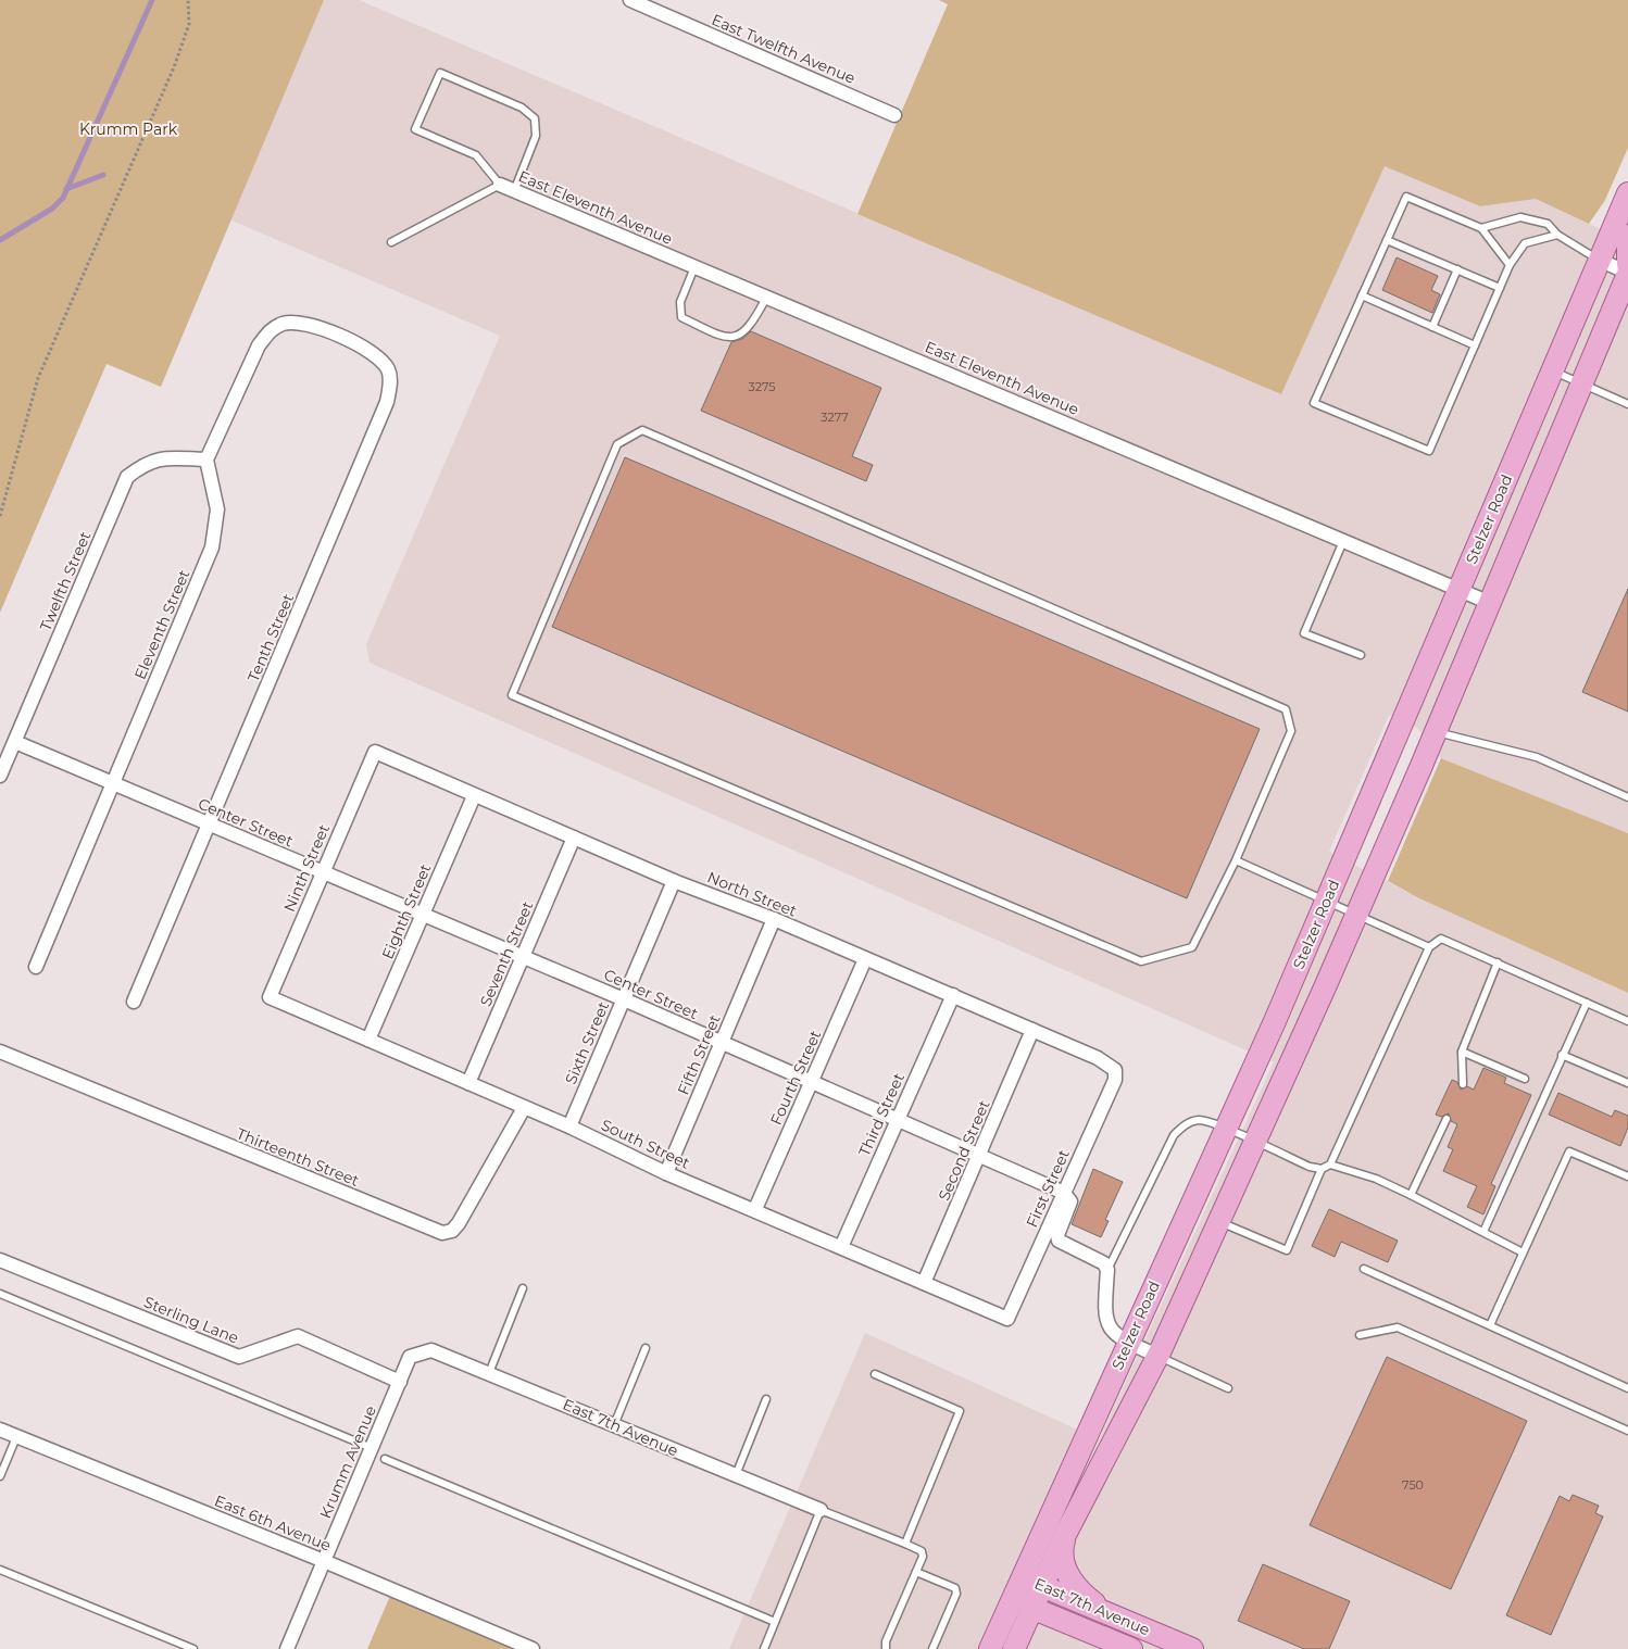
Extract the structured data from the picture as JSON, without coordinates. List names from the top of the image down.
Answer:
{
  "streets": {
    "main road": ["Stelzer Road", "East 7th Avenue"],
    "street": [
      "East Twelfth Avenue",
      "East Eleventh Avenue",
      "Twelfth Street",
      "Eleventh Street",
      "Tenth Street",
      "Center Street",
      "Ninth Street",
      "North Street",
      "Eighth Street",
      "Seventh Street",
      "Sixth Street",
      "Fifth Street",
      "Fourth Street",
      "Third Street",
      "South Street",
      "Second Street",
      "Thirteenth Street",
      "First Street",
      "Sterling Lane",
      "Krumm Avenue",
      "East 6th Avenue"
    ]
  },
  "crossings": [
    ["East Eleventh Avenue", "Stelzer Road"],
    ["Stelzer Road", "East 7th Avenue"],
    ["Twelfth Street", "Eleventh Street"],
    ["Twelfth Street", "Tenth Street"],
    ["Twelfth Street", "Center Street"],
    ["Eleventh Street", "Tenth Street"],
    ["Eleventh Street", "Center Street"],
    ["Tenth Street", "Center Street"],
    ["Center Street", "Ninth Street"],
    ["Center Street", "Eighth Street"],
    ["Center Street", "Seventh Street"],
    ["Center Street", "Sixth Street"],
    ["Center Street", "Fifth Street"],
    ["Center Street", "Fourth Street"],
    ["Center Street", "Third Street"],
    ["Center Street", "Second Street"],
    ["Center Street", "First Street"],
    ["Ninth Street", "North Street"],
    ["Ninth Street", "South Street"],
    ["North Street", "Eighth Street"],
    ["North Street", "Seventh Street"],
    ["North Street", "Sixth Street"],
    ["North Street", "Fifth Street"],
    ["North Street", "Fourth Street"],
    ["North Street", "Third Street"],
    ["North Street", "Second Street"],
    ["North Street", "First Street"],
    ["Eighth Street", "South Street"],
    ["Seventh Street", "South Street"],
    ["Sixth Street", "South Street"],
    ["Fifth Street", "South Street"],
    ["Fourth Street", "South Street"],
    ["Third Street", "South Street"],
    ["South Street", "Second Street"],
    ["South Street", "Thirteenth Street"],
    ["South Street", "First Street"],
    ["Sterling Lane", "Krumm Avenue"],
    ["East 7th Avenue", "Krumm Avenue"],
    ["Krumm Avenue", "East 6th Avenue"]
  ],
  "parks": ["Krumm Park"],
  "house_numbers": ["3275", "3277", "750"]
}
